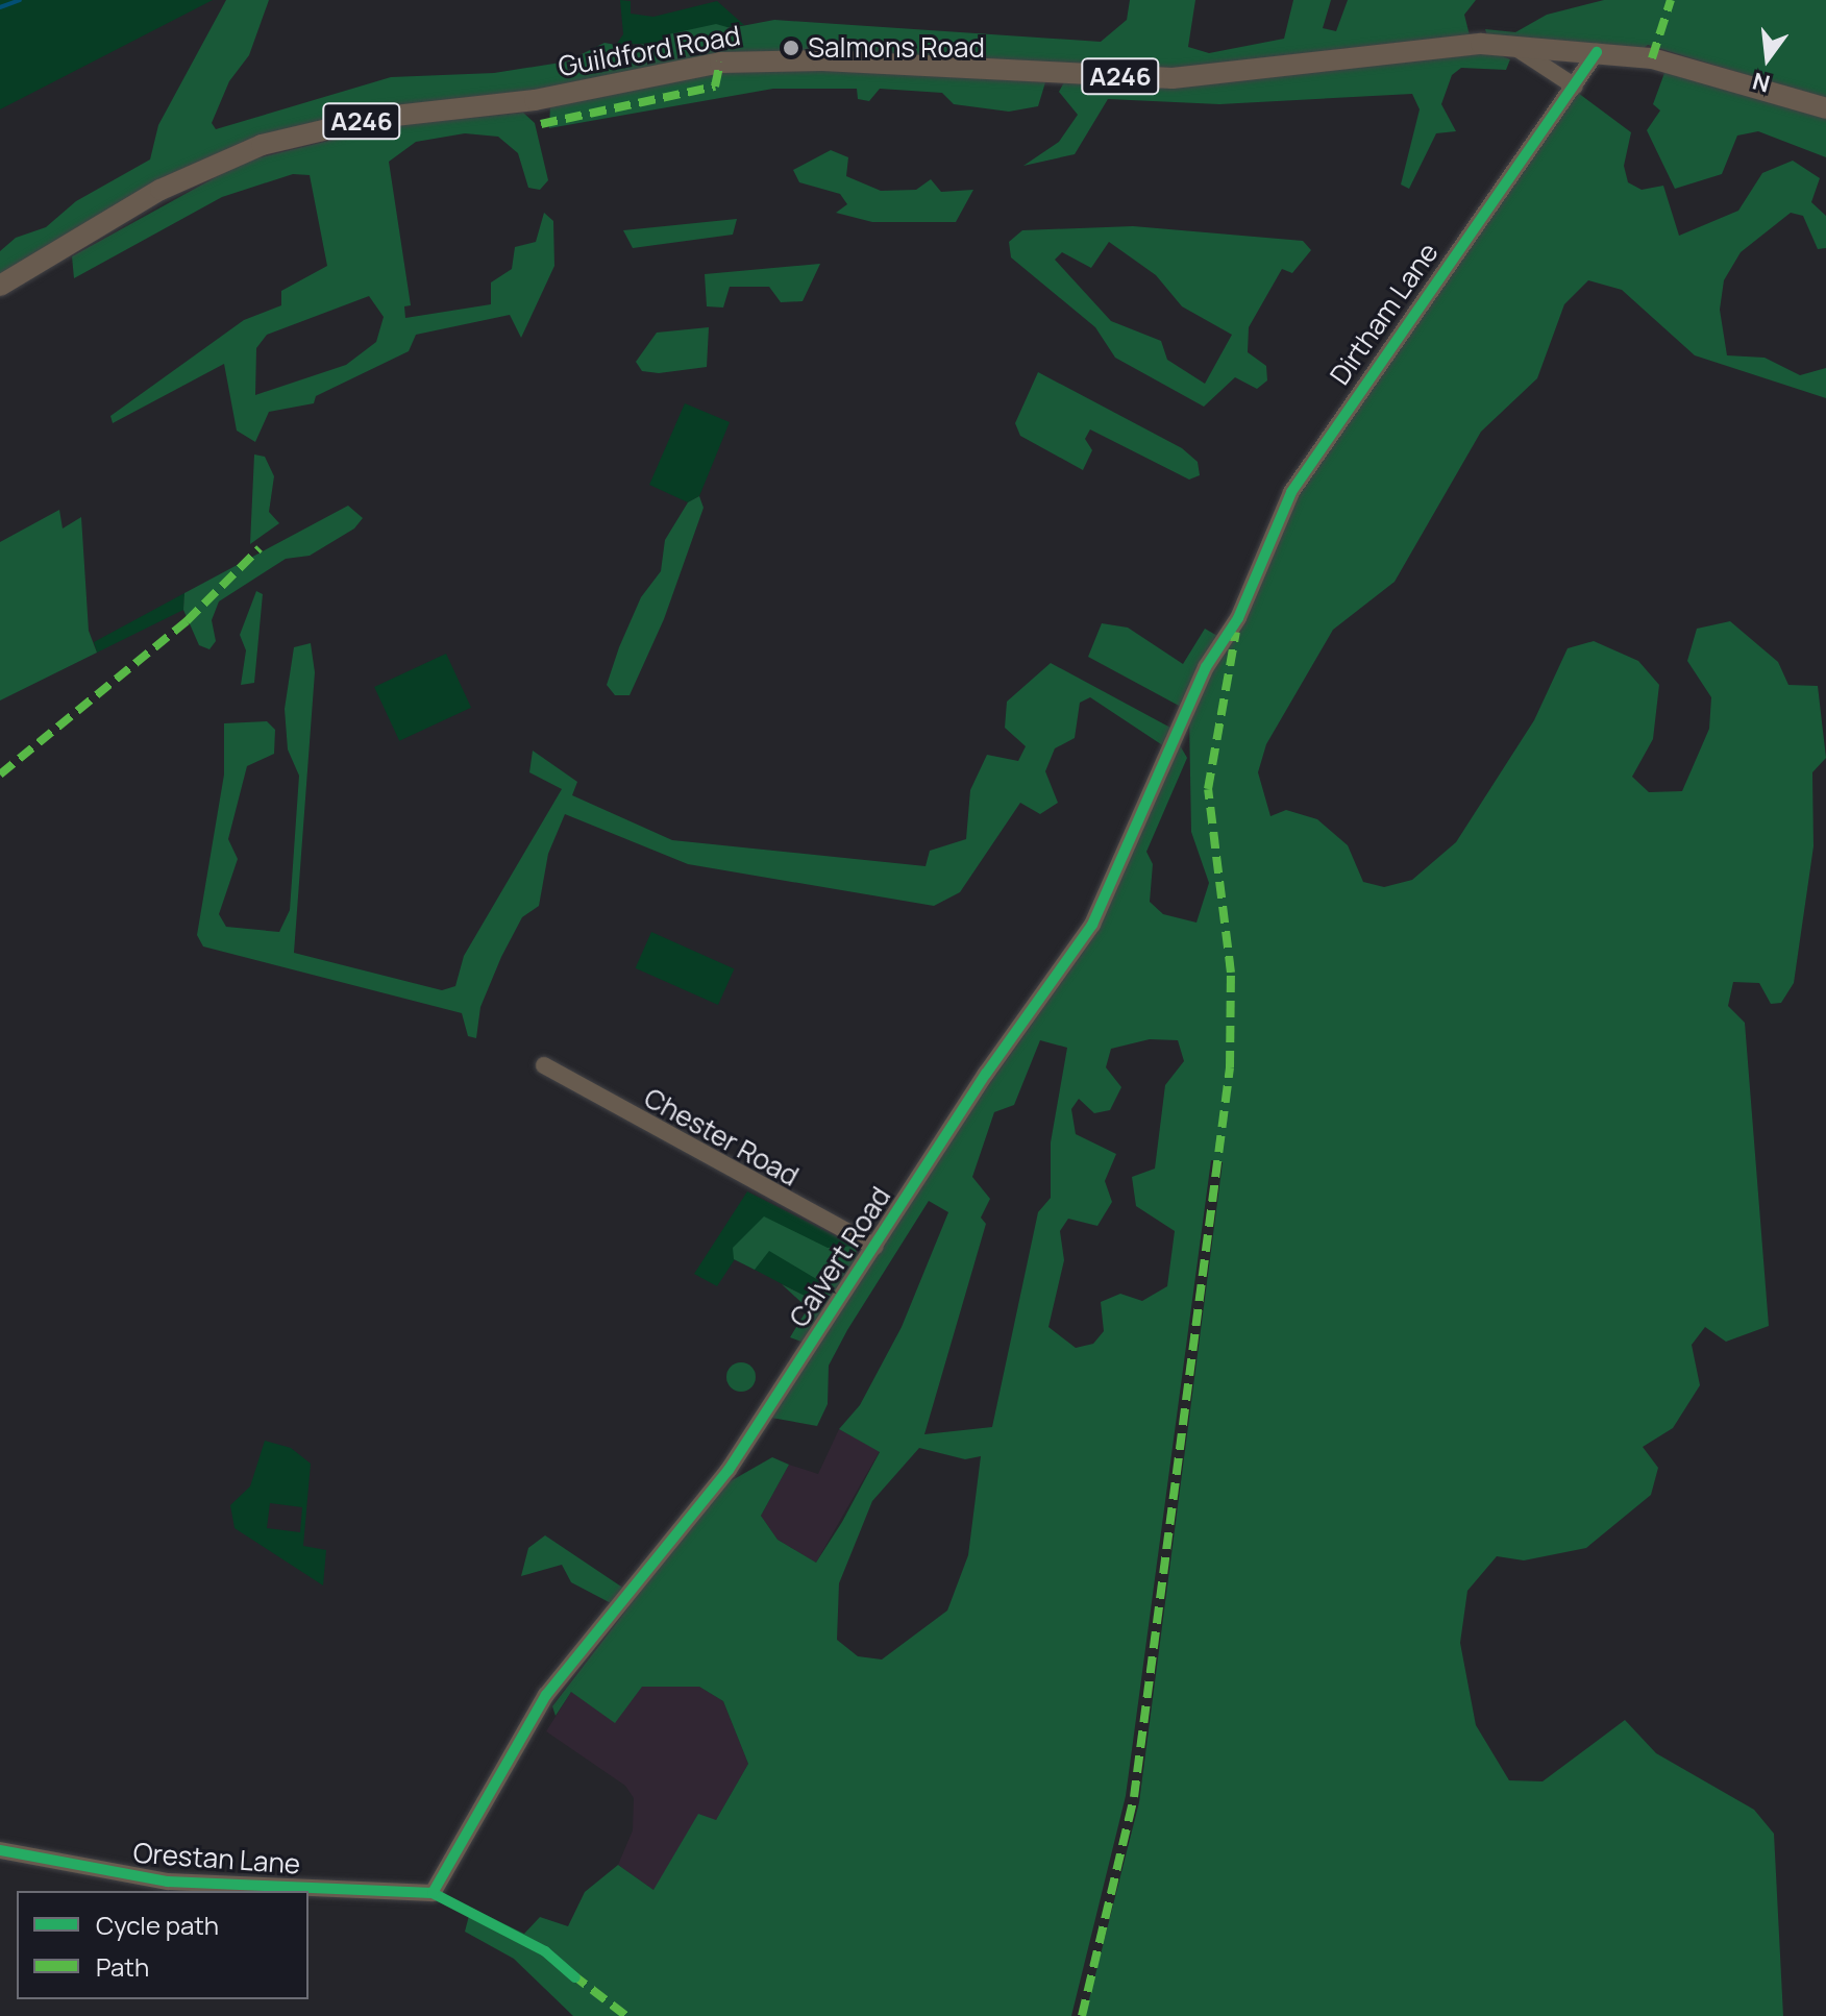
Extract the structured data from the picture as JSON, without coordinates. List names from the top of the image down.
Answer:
{
  "streets": {
    "main road": ["Guildford Road", "A246"],
    "street": [
      "Dirtham Lane",
      "Chester Road",
      "Calvert Road",
      "Orestan Lane"
    ]
  },
  "crossings": [
    ["Guildford Road", "A246"],
    ["Guildford Road", "Dirtham Lane"],
    ["A246", "Dirtham Lane"],
    ["Dirtham Lane", "Calvert Road"],
    ["Chester Road", "Calvert Road"],
    ["Calvert Road", "Orestan Lane"]
  ],
  "places": ["Salmons Road"],
  "legend": ["Cycle path", "Path"],
  "north": "bottom"
}
